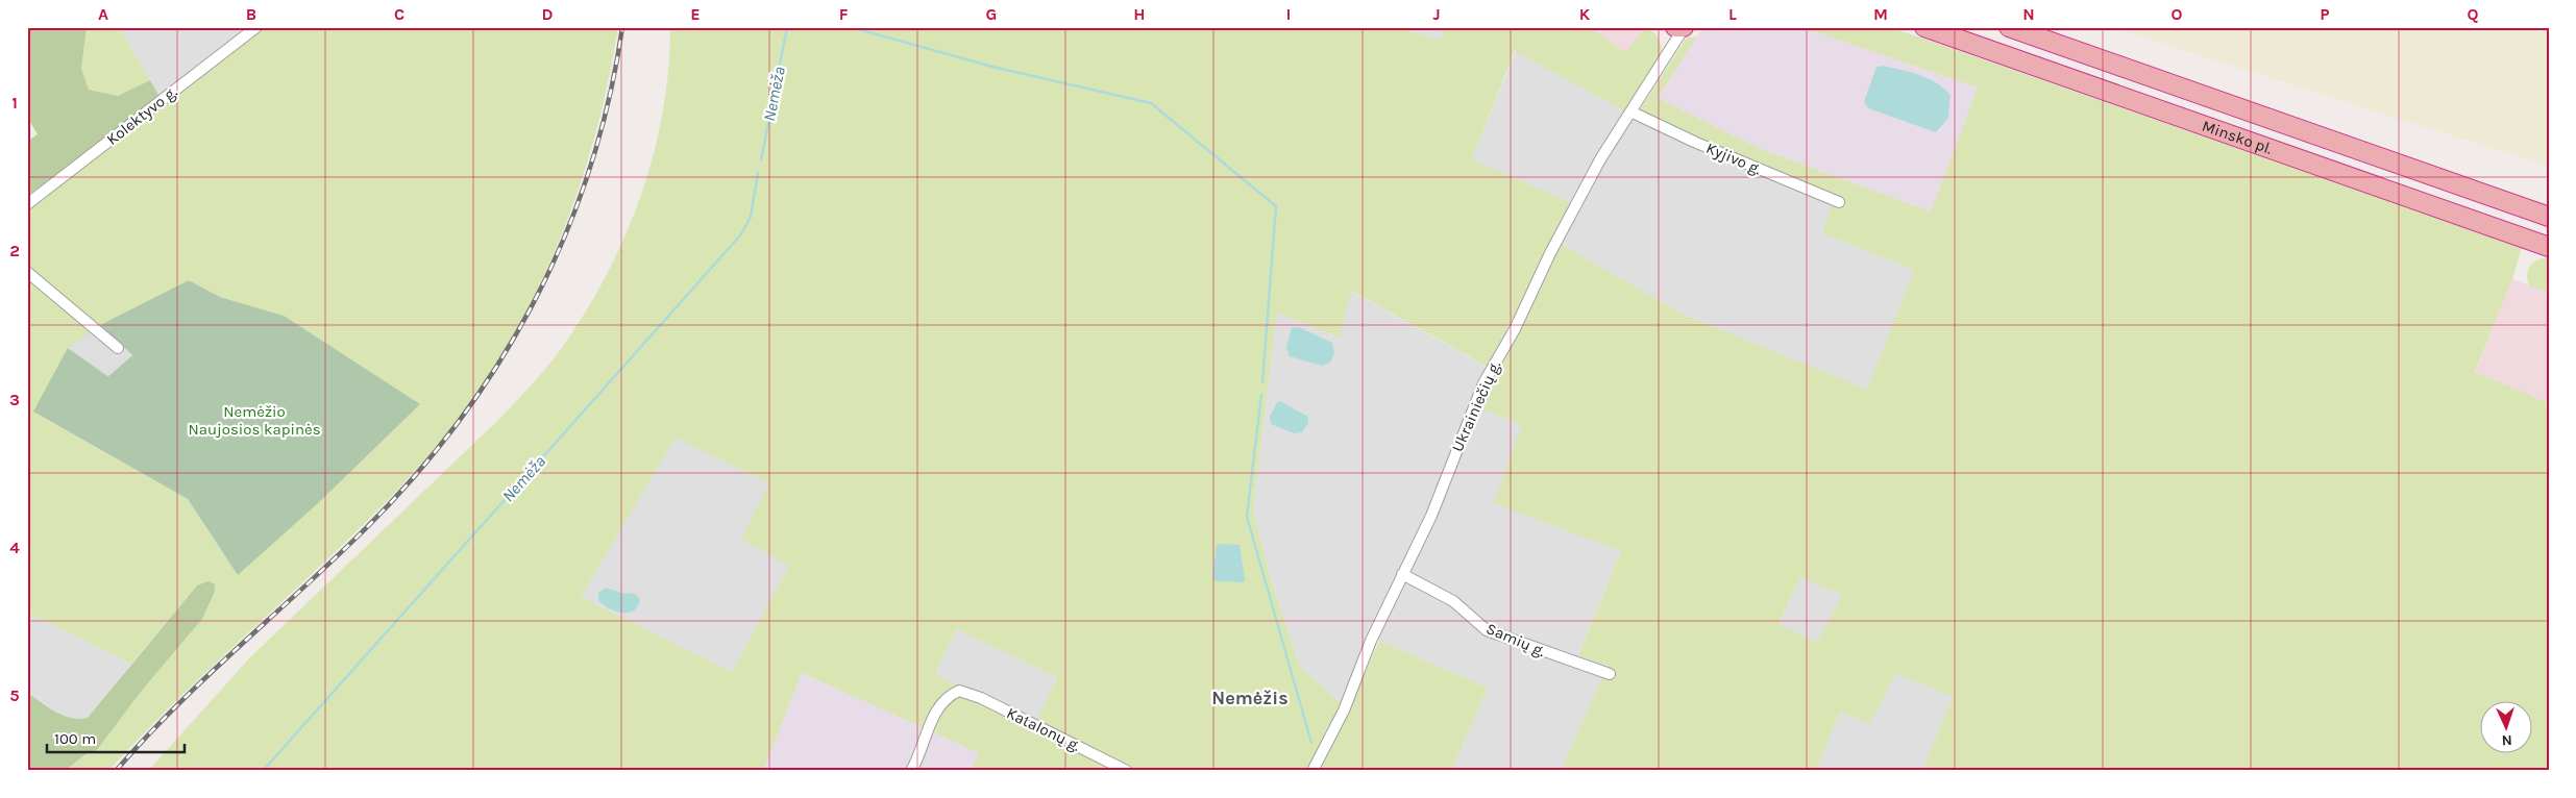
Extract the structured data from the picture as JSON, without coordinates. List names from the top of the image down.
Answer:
{
  "streets": {
    "highway": ["Minsko pl."],
    "street": [
      "Kolektyvo g.",
      "Kyjivo g.",
      "Ukrainiečių g.",
      "Samių g.",
      "Katalonų g."
    ]
  },
  "crossings": [
    ["Kyjivo g.", "Ukrainiečių g."],
    ["Ukrainiečių g.", "Samių g."]
  ],
  "districts": ["Nemėžis"],
  "water": ["Nemėža"],
  "parks": ["Nemėžio Naujosios kapinės"],
  "scale_bar": "100 m",
  "north": "bottom",
  "grid": {
    "columns": [
      "A",
      "B",
      "C",
      "D",
      "E",
      "F",
      "G",
      "H",
      "I",
      "J",
      "K",
      "L",
      "M",
      "N",
      "O",
      "P",
      "Q"
    ],
    "rows": [
      "1",
      "2",
      "3",
      "4",
      "5"
    ]
  }
}
